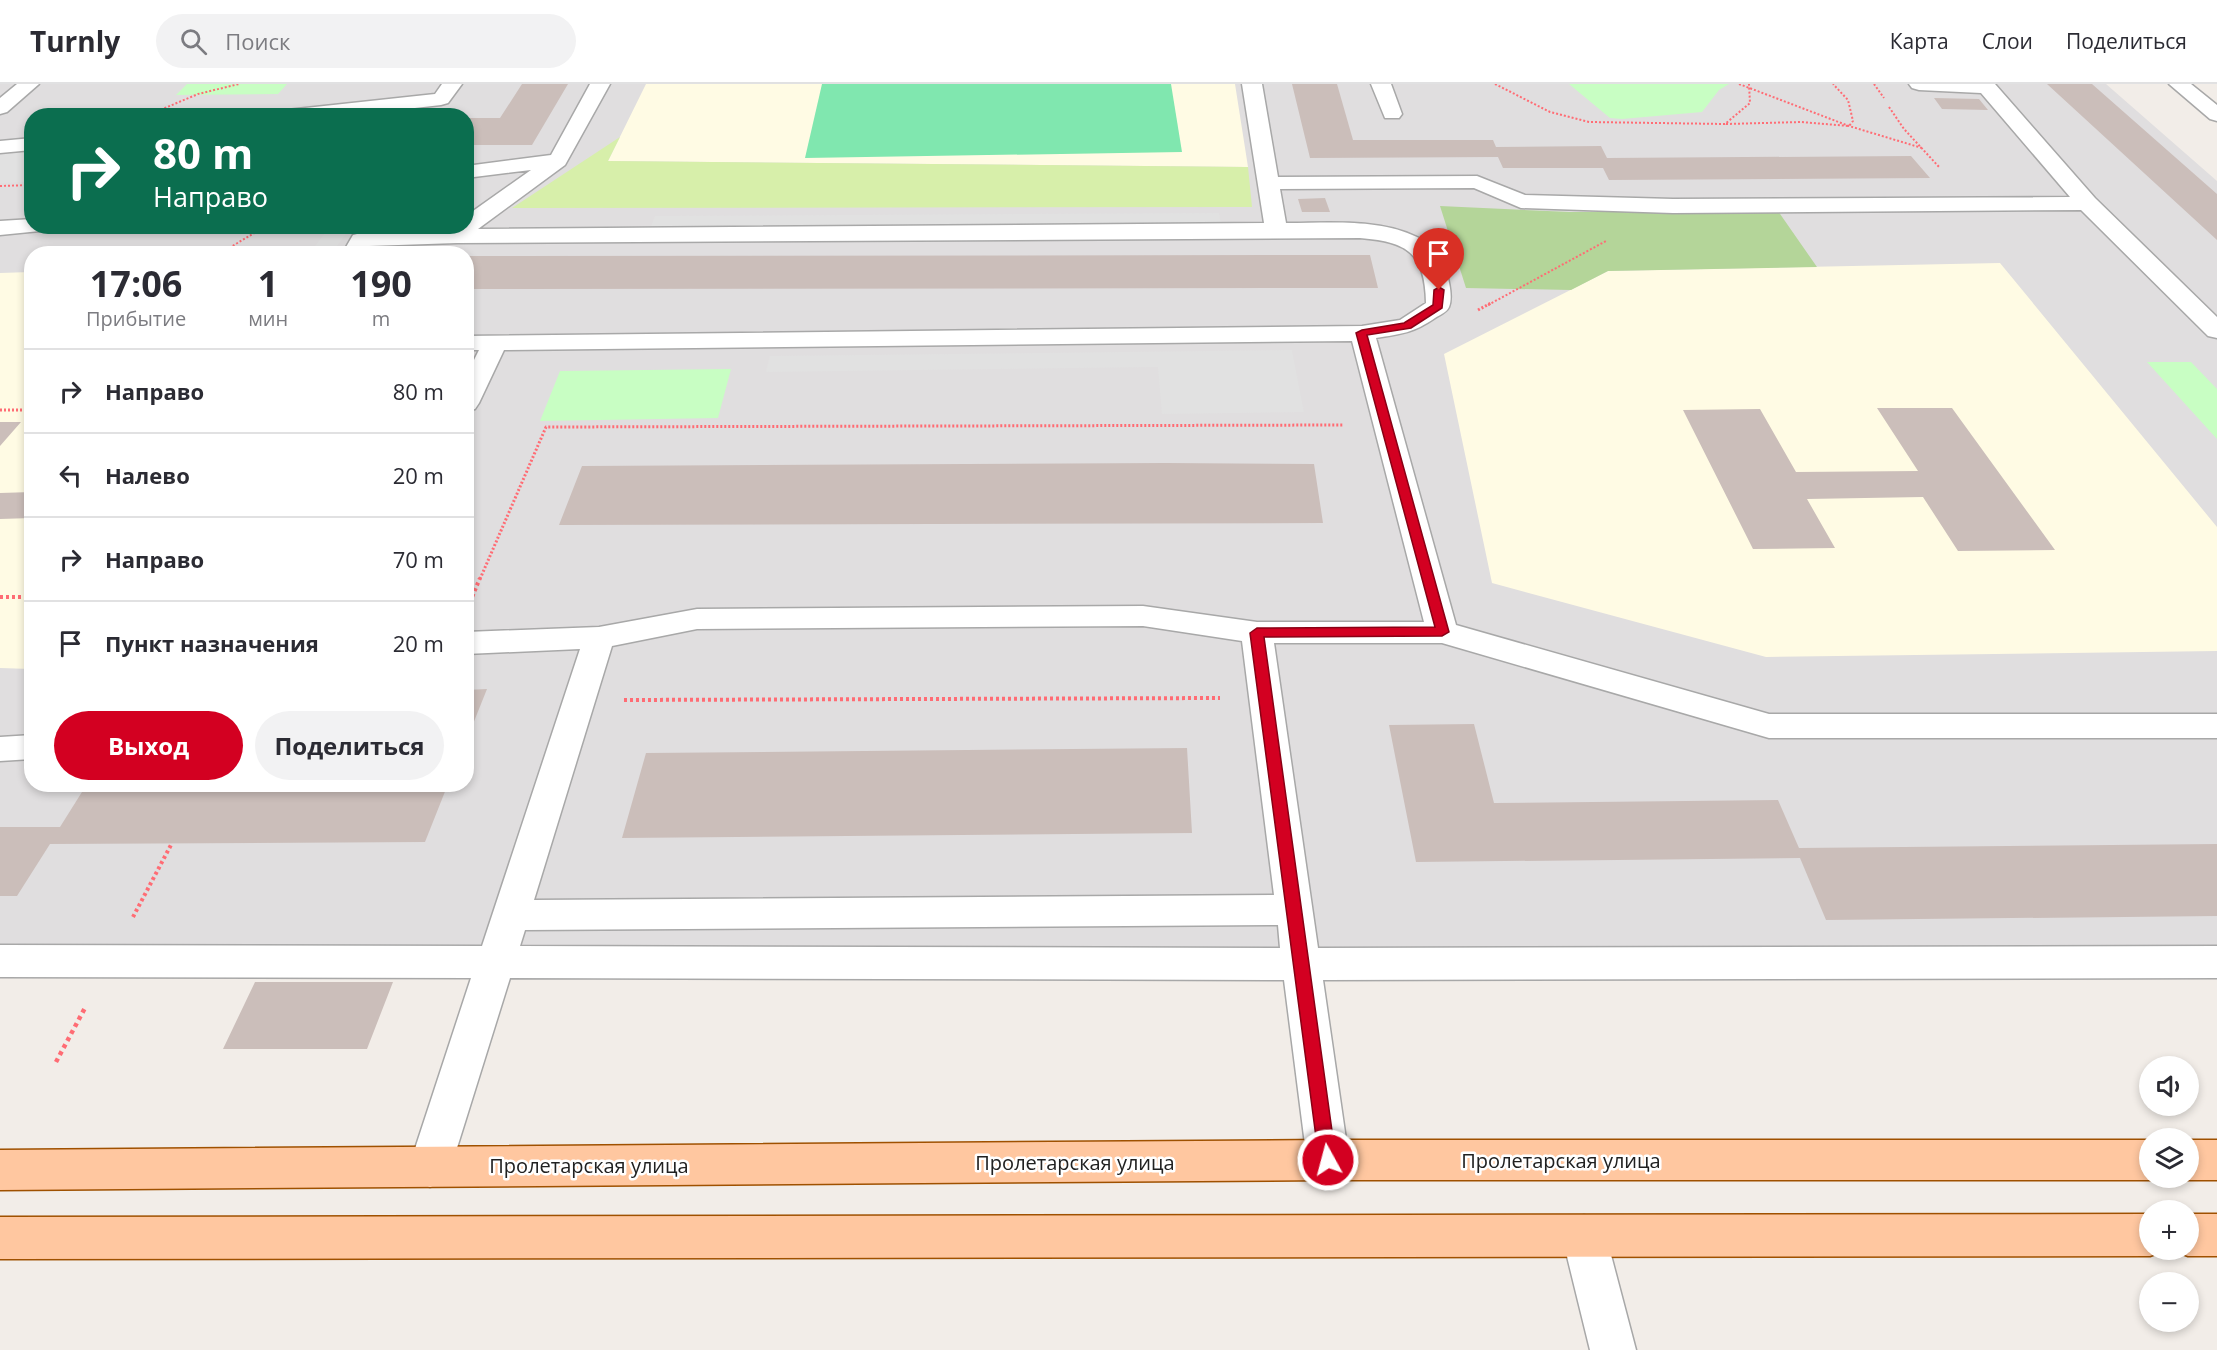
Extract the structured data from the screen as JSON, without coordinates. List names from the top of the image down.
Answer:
{
  "streets": {
    "main road": ["Пролетарская улица"]
  },
  "page": {
    "header": "Turnly",
    "search": "Поиск",
    "nav": ["Карта", "Слои", "Поделиться"],
    "turn": ["80 m", "Направо"],
    "eta": [
      "17:06",
      "Прибытие",
      "1",
      "мин",
      "190",
      "m"
    ],
    "list": [
      {
        "name": "Направо",
        "value": "80 m"
      },
      {
        "name": "Налево",
        "value": "20 m"
      },
      {
        "name": "Направо",
        "value": "70 m"
      },
      {
        "name": "Пункт назначения",
        "value": "20 m"
      }
    ],
    "buttons": ["Выход", "Поделиться"],
    "map_buttons": ["+", "−"]
  }
}
